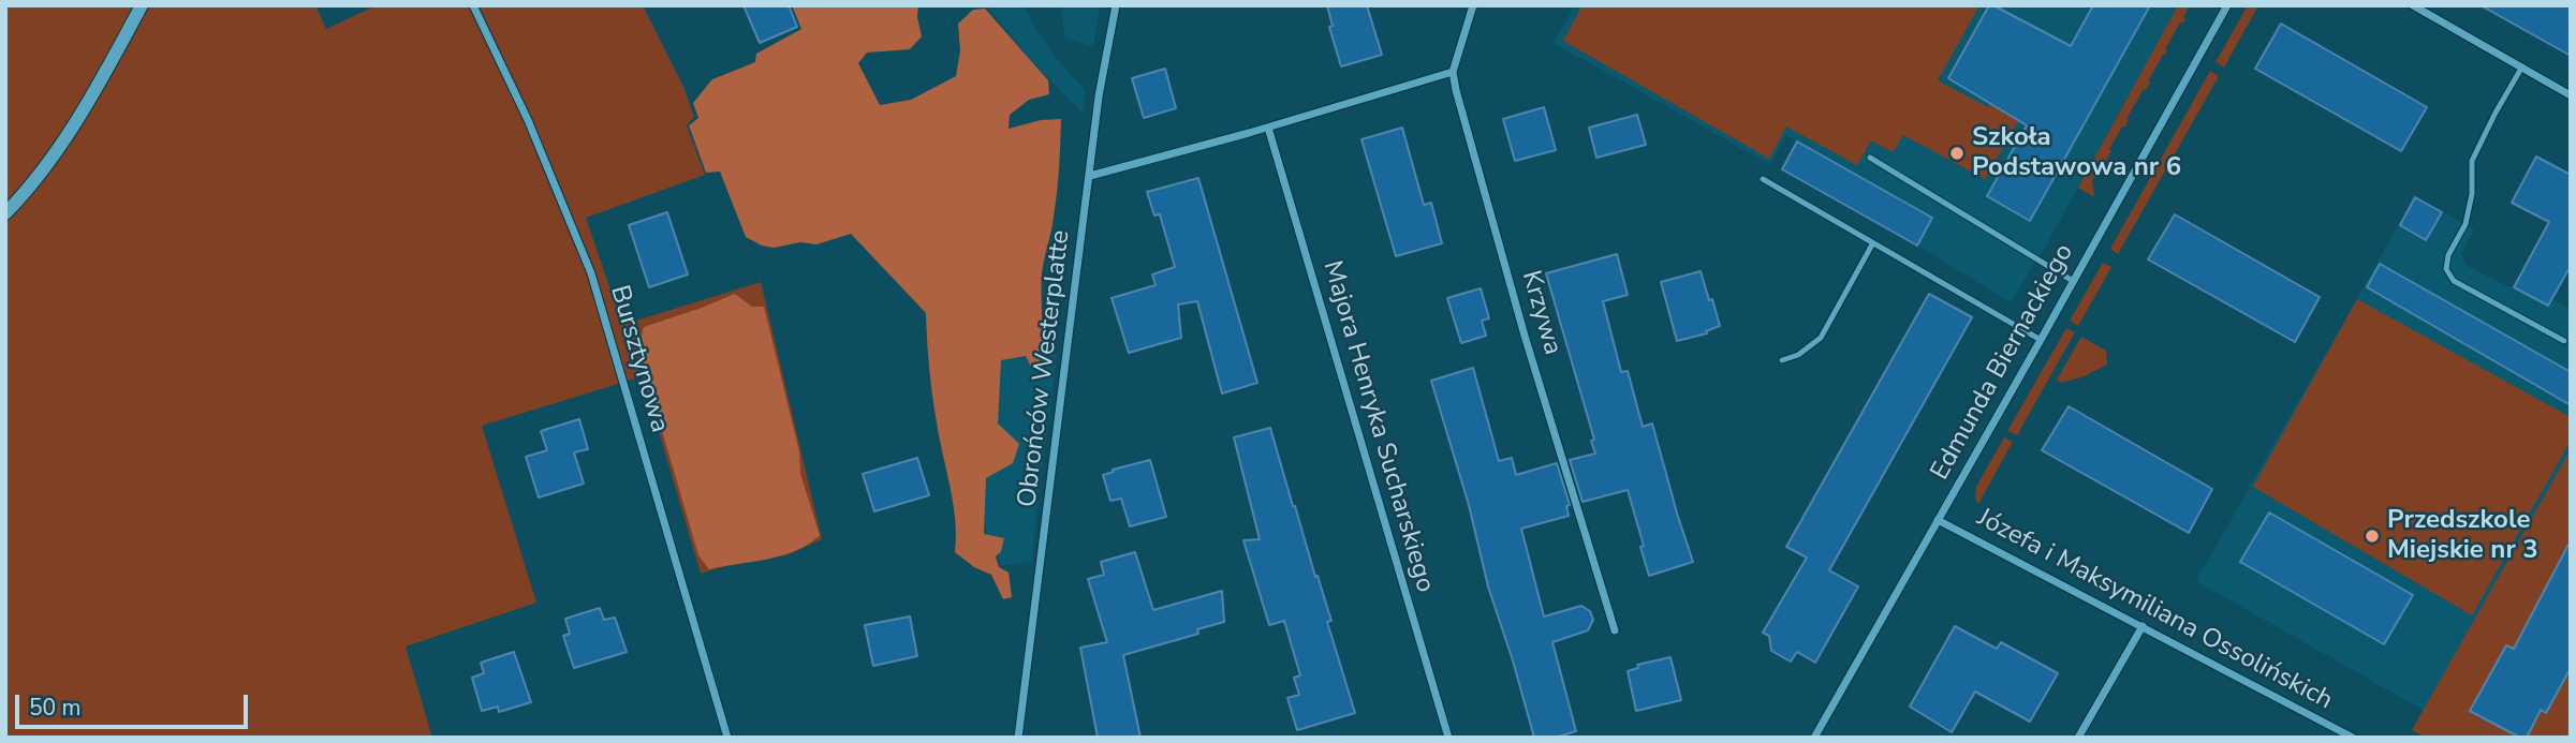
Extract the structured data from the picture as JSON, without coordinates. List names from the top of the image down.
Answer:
{
  "streets": {
    "street": [
      "Krzywa",
      "Bursztynowa",
      "Edmunda Biernackiego",
      "Obrońców Westerplatte",
      "Majora Henryka Sucharskiego",
      "Józefa i Maksymiliana Ossolińskich"
    ]
  },
  "crossings": [
    ["Edmunda Biernackiego", "Józefa i Maksymiliana Ossolińskich"]
  ],
  "places": ["Szkoła Podstawowa nr 6", "Przedszkole Miejskie nr 3"],
  "scale_bar": "50 m"
}
